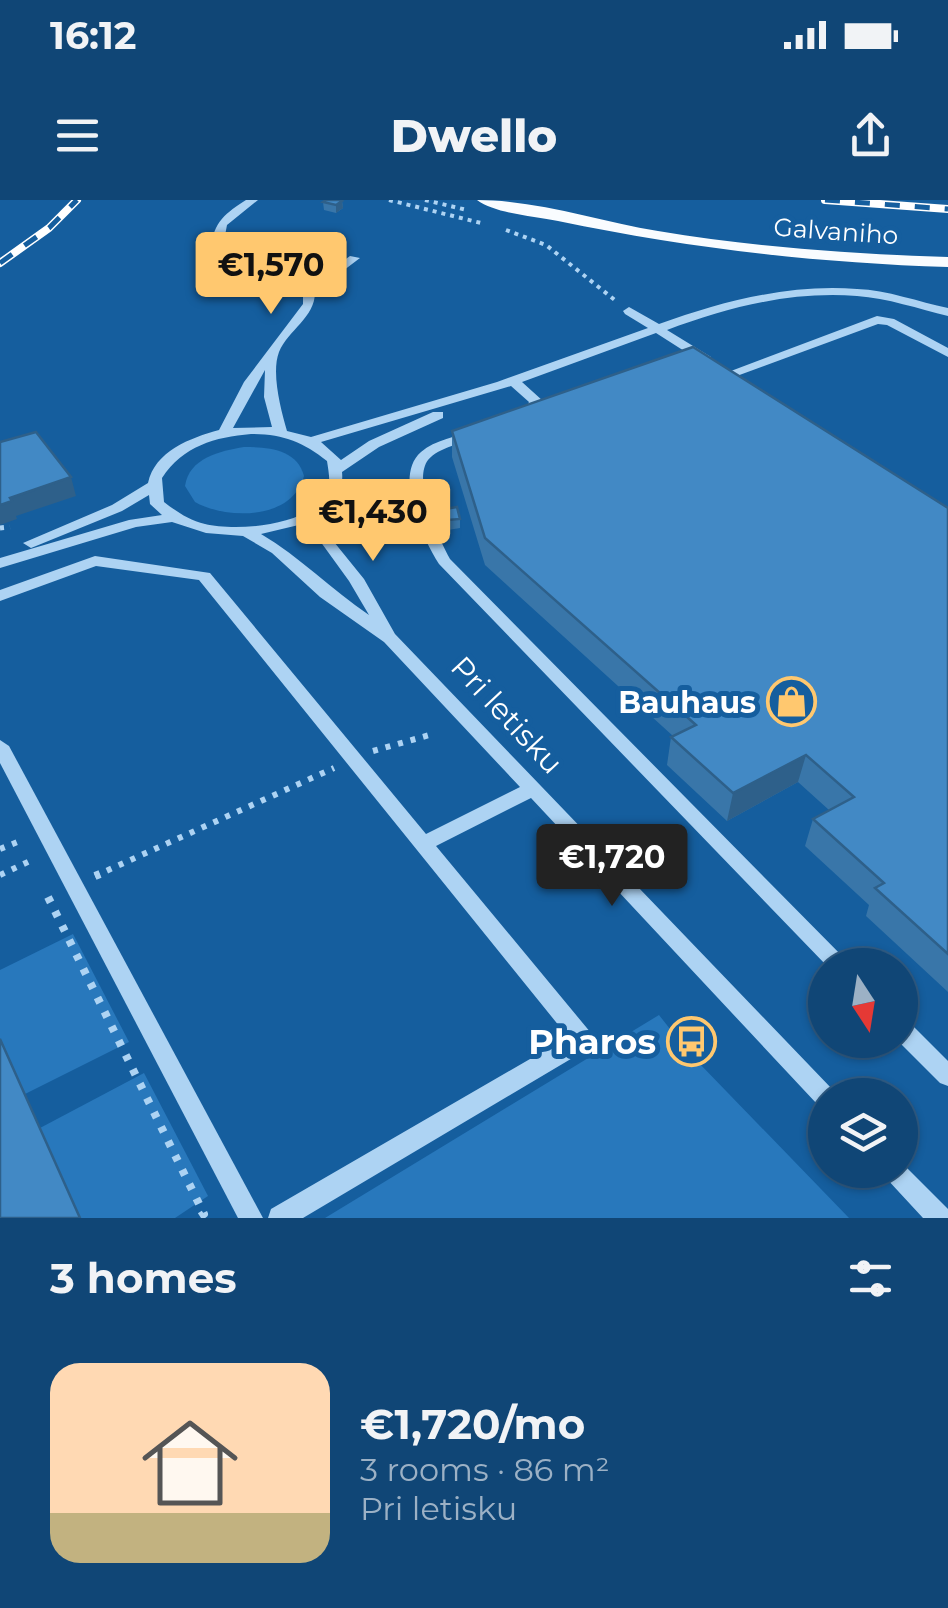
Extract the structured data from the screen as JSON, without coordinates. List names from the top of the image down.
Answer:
{
  "streets": {
    "main road": ["Galvaniho"],
    "street": ["Pri letisku"]
  },
  "places": {
    "shop": ["Bauhaus"],
    "bus stop": ["Pharos"]
  },
  "north": "bottom",
  "page": {
    "status": "16:12",
    "header": "Dwello",
    "price": ["€1,570", "€1,430", "€1,720"],
    "heading": "3 homes",
    "list": [
      {
        "name": "€1,720/mo",
        "note": "3 rooms · 86 m² · Pri letisku"
      }
    ]
  }
}
